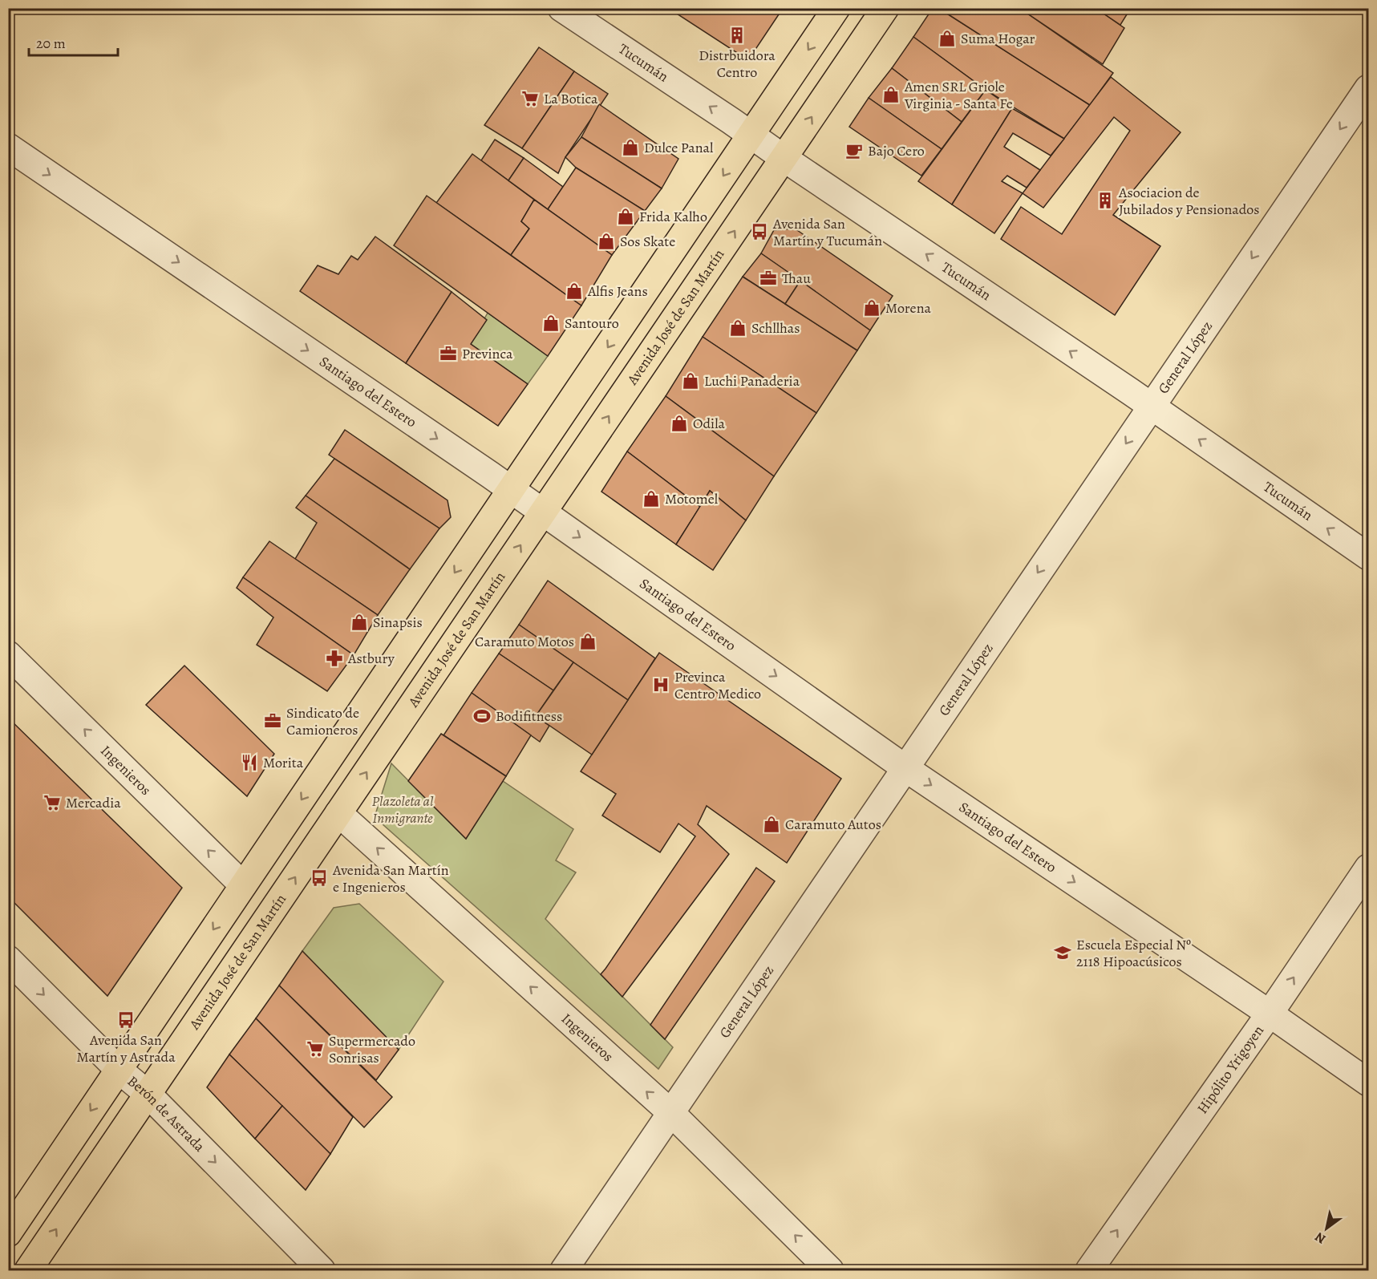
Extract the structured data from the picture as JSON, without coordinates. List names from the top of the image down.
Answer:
{
  "streets": {
    "main road": ["Avenida José de San Martín"],
    "street": [
      "Tucumán",
      "General López",
      "Santiago del Estero",
      "Ingenieros",
      "Hipólito Yrigoyen",
      "Berón de Astrada"
    ]
  },
  "crossings": [
    ["Tucumán", "Avenida José de San Martín"],
    ["Tucumán", "General López"],
    ["Avenida José de San Martín", "Santiago del Estero"],
    ["Avenida José de San Martín", "Ingenieros"],
    ["Avenida José de San Martín", "Berón de Astrada"],
    ["General López", "Santiago del Estero"],
    ["General López", "Ingenieros"],
    ["Santiago del Estero", "Hipólito Yrigoyen"]
  ],
  "one_way": [
    "Tucumán",
    "General López",
    "Santiago del Estero",
    "Ingenieros",
    "Hipólito Yrigoyen",
    "Berón de Astrada"
  ],
  "parks": ["Plazoleta al Inmigrante"],
  "places": {
    "building": ["Distrbuidora Centro", "Asociacion de Jubilados y Pensionados"],
    "shop": [
      "Suma Hogar",
      "Amen SRL Griole Virginia - Santa Fe",
      "Dulce Panal",
      "Frida Kalho",
      "Sos Skate",
      "Alfis Jeans",
      "Morena",
      "Santouro",
      "Schllhas",
      "Luchi Panaderia",
      "Odila",
      "Motomel",
      "Sinapsis",
      "Caramuto Motos",
      "Caramuto Autos"
    ],
    "supermarket": ["La Botica", "Mercadia", "Supermercado Sonrisas"],
    "cafe": ["Bajo Cero"],
    "bus stop": ["Avenida San Martín y Tucumán", "Avenida San Martín e Ingenieros", "Avenida San Martín y Astrada"],
    "office": ["Thau", "Previnca", "Sindicato de Camioneros"],
    "pharmacy": ["Astbury"],
    "hospital": ["Previnca Centro Medico"],
    "sports": ["Bodifitness"],
    "restaurant": ["Morita"],
    "school or university": ["Escuela Especial Nº 2118 Hipoacúsicos"]
  },
  "scale_bar": "20 m",
  "north": "bottom left"
}
